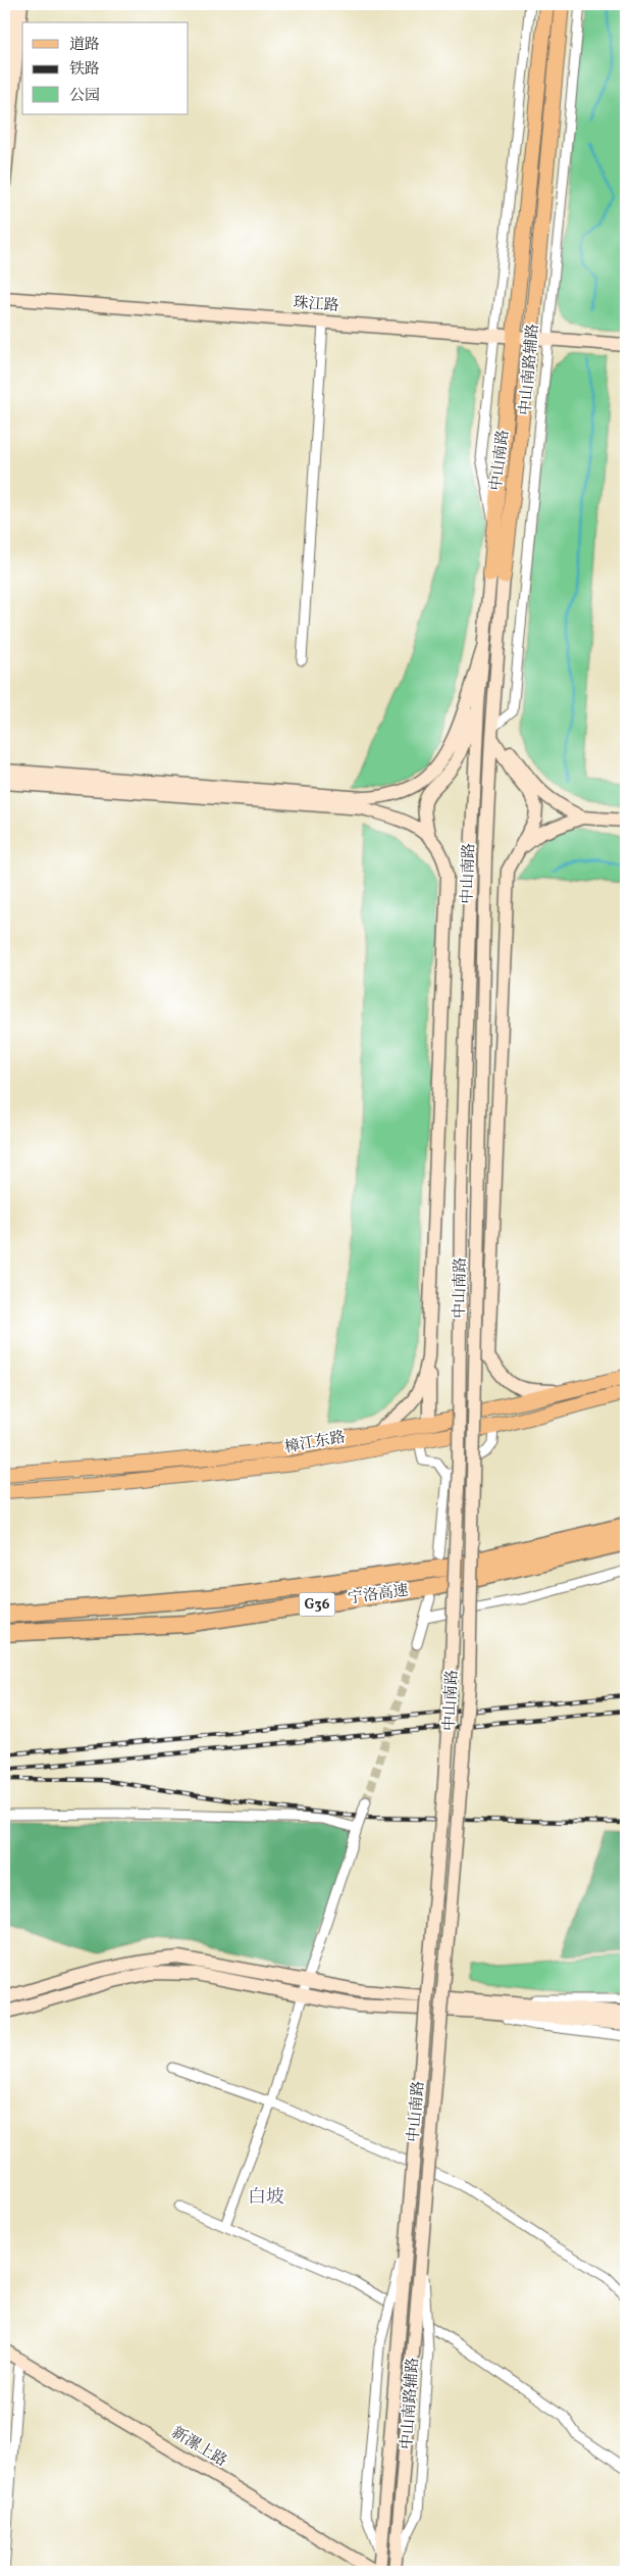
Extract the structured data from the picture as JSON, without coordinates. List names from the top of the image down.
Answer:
{
  "streets": {
    "highway": ["宁洛高速", "G36"],
    "main road": [
      "珠江路",
      "中山南路",
      "樟江东路",
      "新漯上路"
    ],
    "street": ["中山南路辅路"]
  },
  "crossings": [
    ["珠江路", "中山南路辅路"],
    ["珠江路", "中山南路"],
    ["中山南路辅路", "中山南路"],
    ["中山南路", "新漯上路"]
  ],
  "districts": ["白坡"],
  "legend": ["道路", "铁路", "公园"]
}
